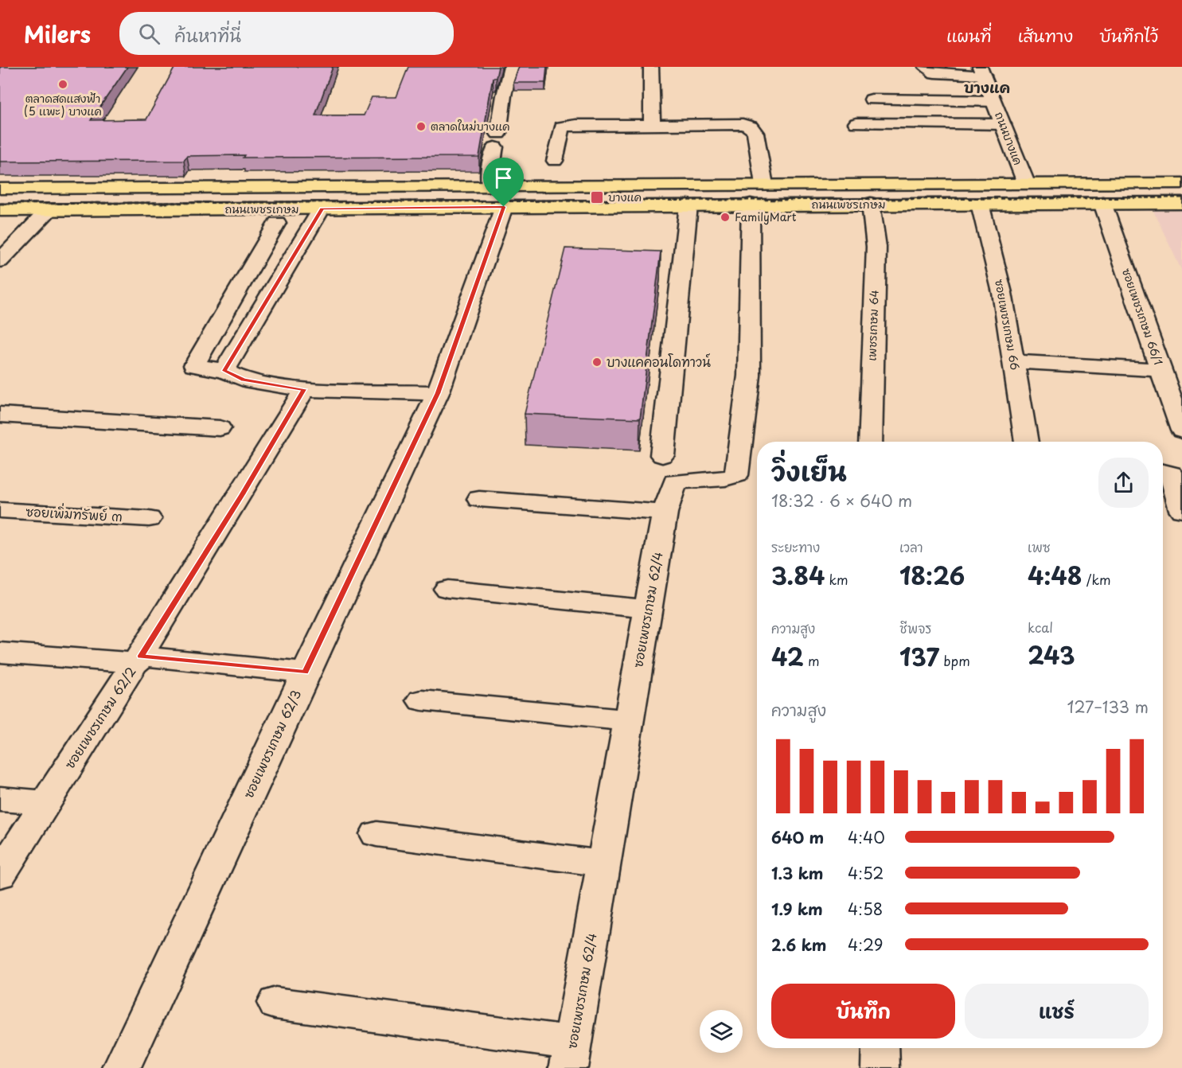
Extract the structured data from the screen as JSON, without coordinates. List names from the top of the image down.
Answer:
{
  "streets": {
    "main road": ["ถนนเพชรเกษม"],
    "street": [
      "ถนนบางแค",
      "ซอยเพชรเกษม 66/1",
      "ซอยเพชรเกษม 66",
      "เพชรเกษม 64",
      "ซอยเพิ่มทรัพย์ ๓",
      "ซอยเพชรเกษม 62/4",
      "ซอยเพชรเกษม 62/2",
      "ซอยเพชรเกษม 62/3"
    ]
  },
  "crossings": [
    ["ถนนบางแค", "ถนนเพชรเกษม"],
    ["ถนนเพชรเกษม", "ซอยเพชรเกษม 66/1"],
    ["ถนนเพชรเกษม", "ซอยเพชรเกษม 66"],
    ["ถนนเพชรเกษม", "เพชรเกษม 64"],
    ["ถนนเพชรเกษม", "ซอยเพชรเกษม 62/4"],
    ["ถนนเพชรเกษม", "ซอยเพชรเกษม 62/3"]
  ],
  "districts": ["บางแค"],
  "places": {
    "other": [
      "ตลาดสดแสงฟ้า (5 แพะ) บางแค",
      "ตลาดใหม่บางแค",
      "FamilyMart",
      "บางแคคอนโดทาวน์"
    ],
    "transit": ["บางแค"]
  },
  "page": {
    "header": "Milers",
    "search": "ค้นหาที่นี่",
    "nav": ["แผนที่", "เส้นทาง", "บันทึกไว้"],
    "heading": ["วิ่งเย็น", "18:32 · 6 × 640 m"],
    "stats": [
      ["ระยะทาง", "3.84 km"],
      ["เวลา", "18:26"],
      ["เพซ", "4:48 /km"],
      ["ความสูง", "42 m"],
      ["ชีพจร", "137 bpm"],
      ["kcal", "243"]
    ],
    "chart": ["ความสูง", "127–133 m"],
    "list": [
      {
        "name": "640 m",
        "note": "4:40"
      },
      {
        "name": "1.3 km",
        "note": "4:52"
      },
      {
        "name": "1.9 km",
        "note": "4:58"
      },
      {
        "name": "2.6 km",
        "note": "4:29"
      }
    ],
    "buttons": ["บันทึก", "แชร์"]
  }
}
